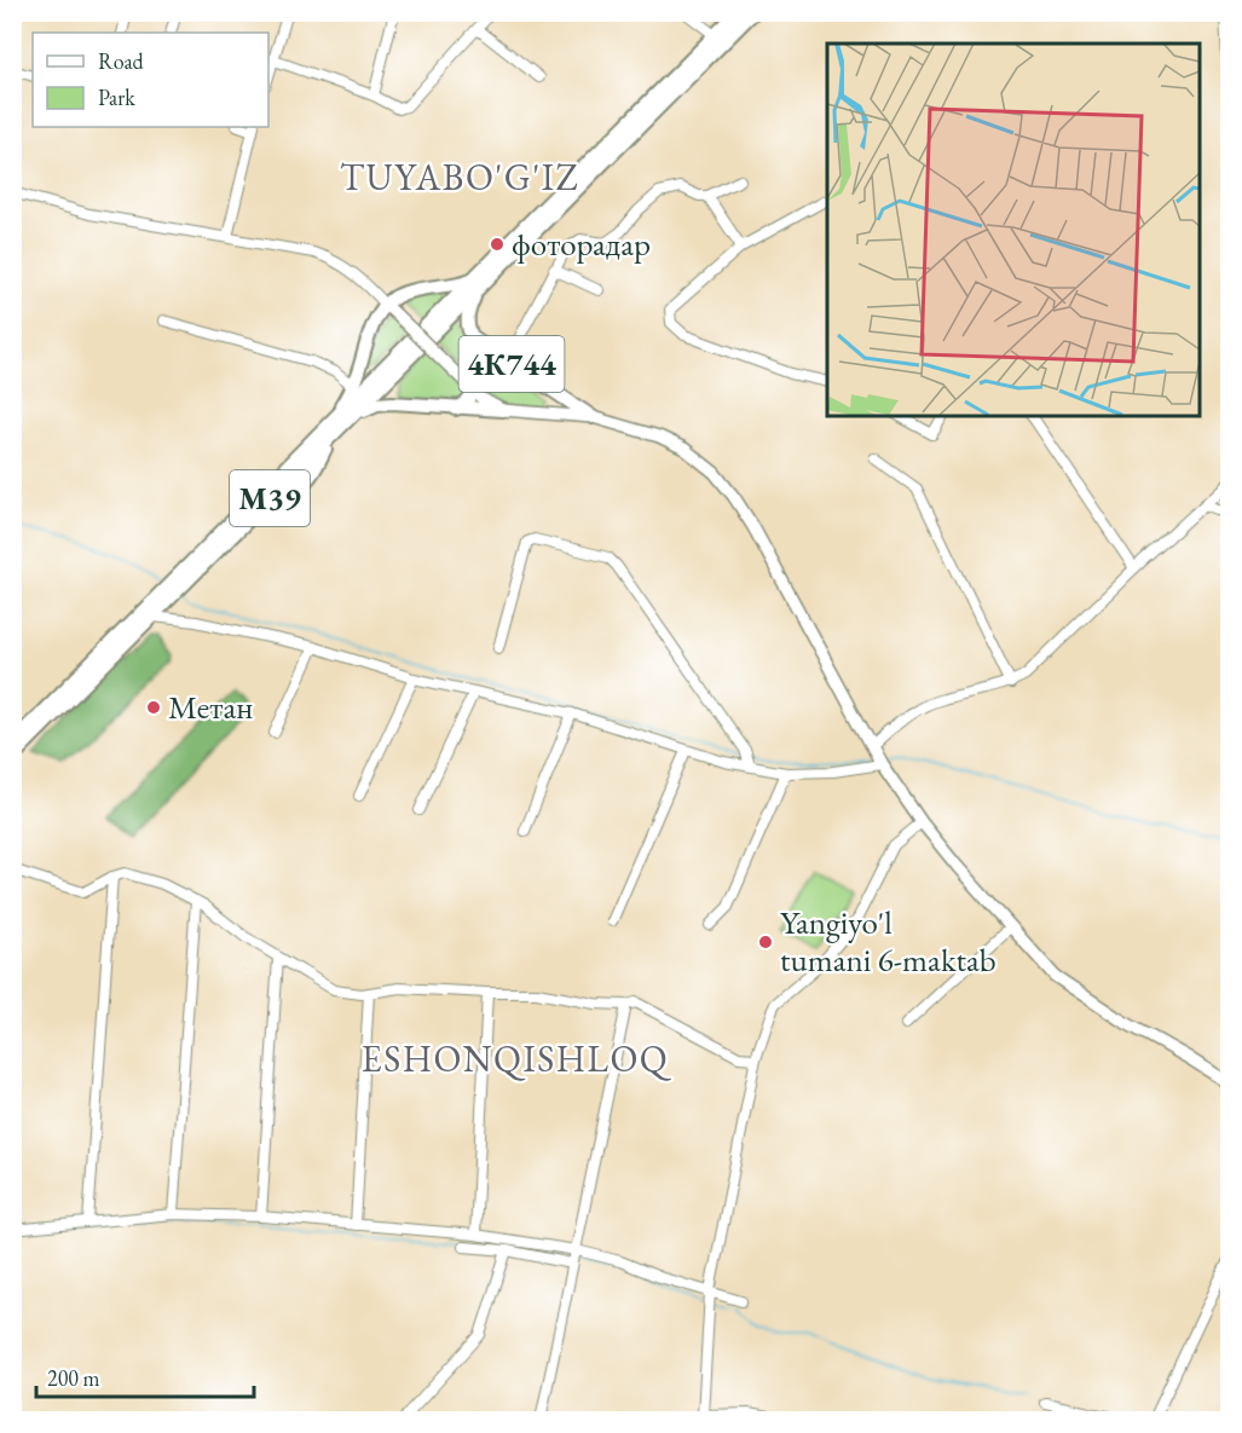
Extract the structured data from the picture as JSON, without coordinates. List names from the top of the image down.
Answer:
{
  "streets": {
    "highway": ["4К744", "M39"]
  },
  "crossings": [
    ["4К744", "M39"]
  ],
  "districts": ["TUYABO'G'IZ", "ESHONQISHLOQ"],
  "places": ["фоторадар", "Метан", "Yangiyo'l tumani 6-maktab"],
  "legend": ["Road", "Park"],
  "scale_bar": "200 m"
}
